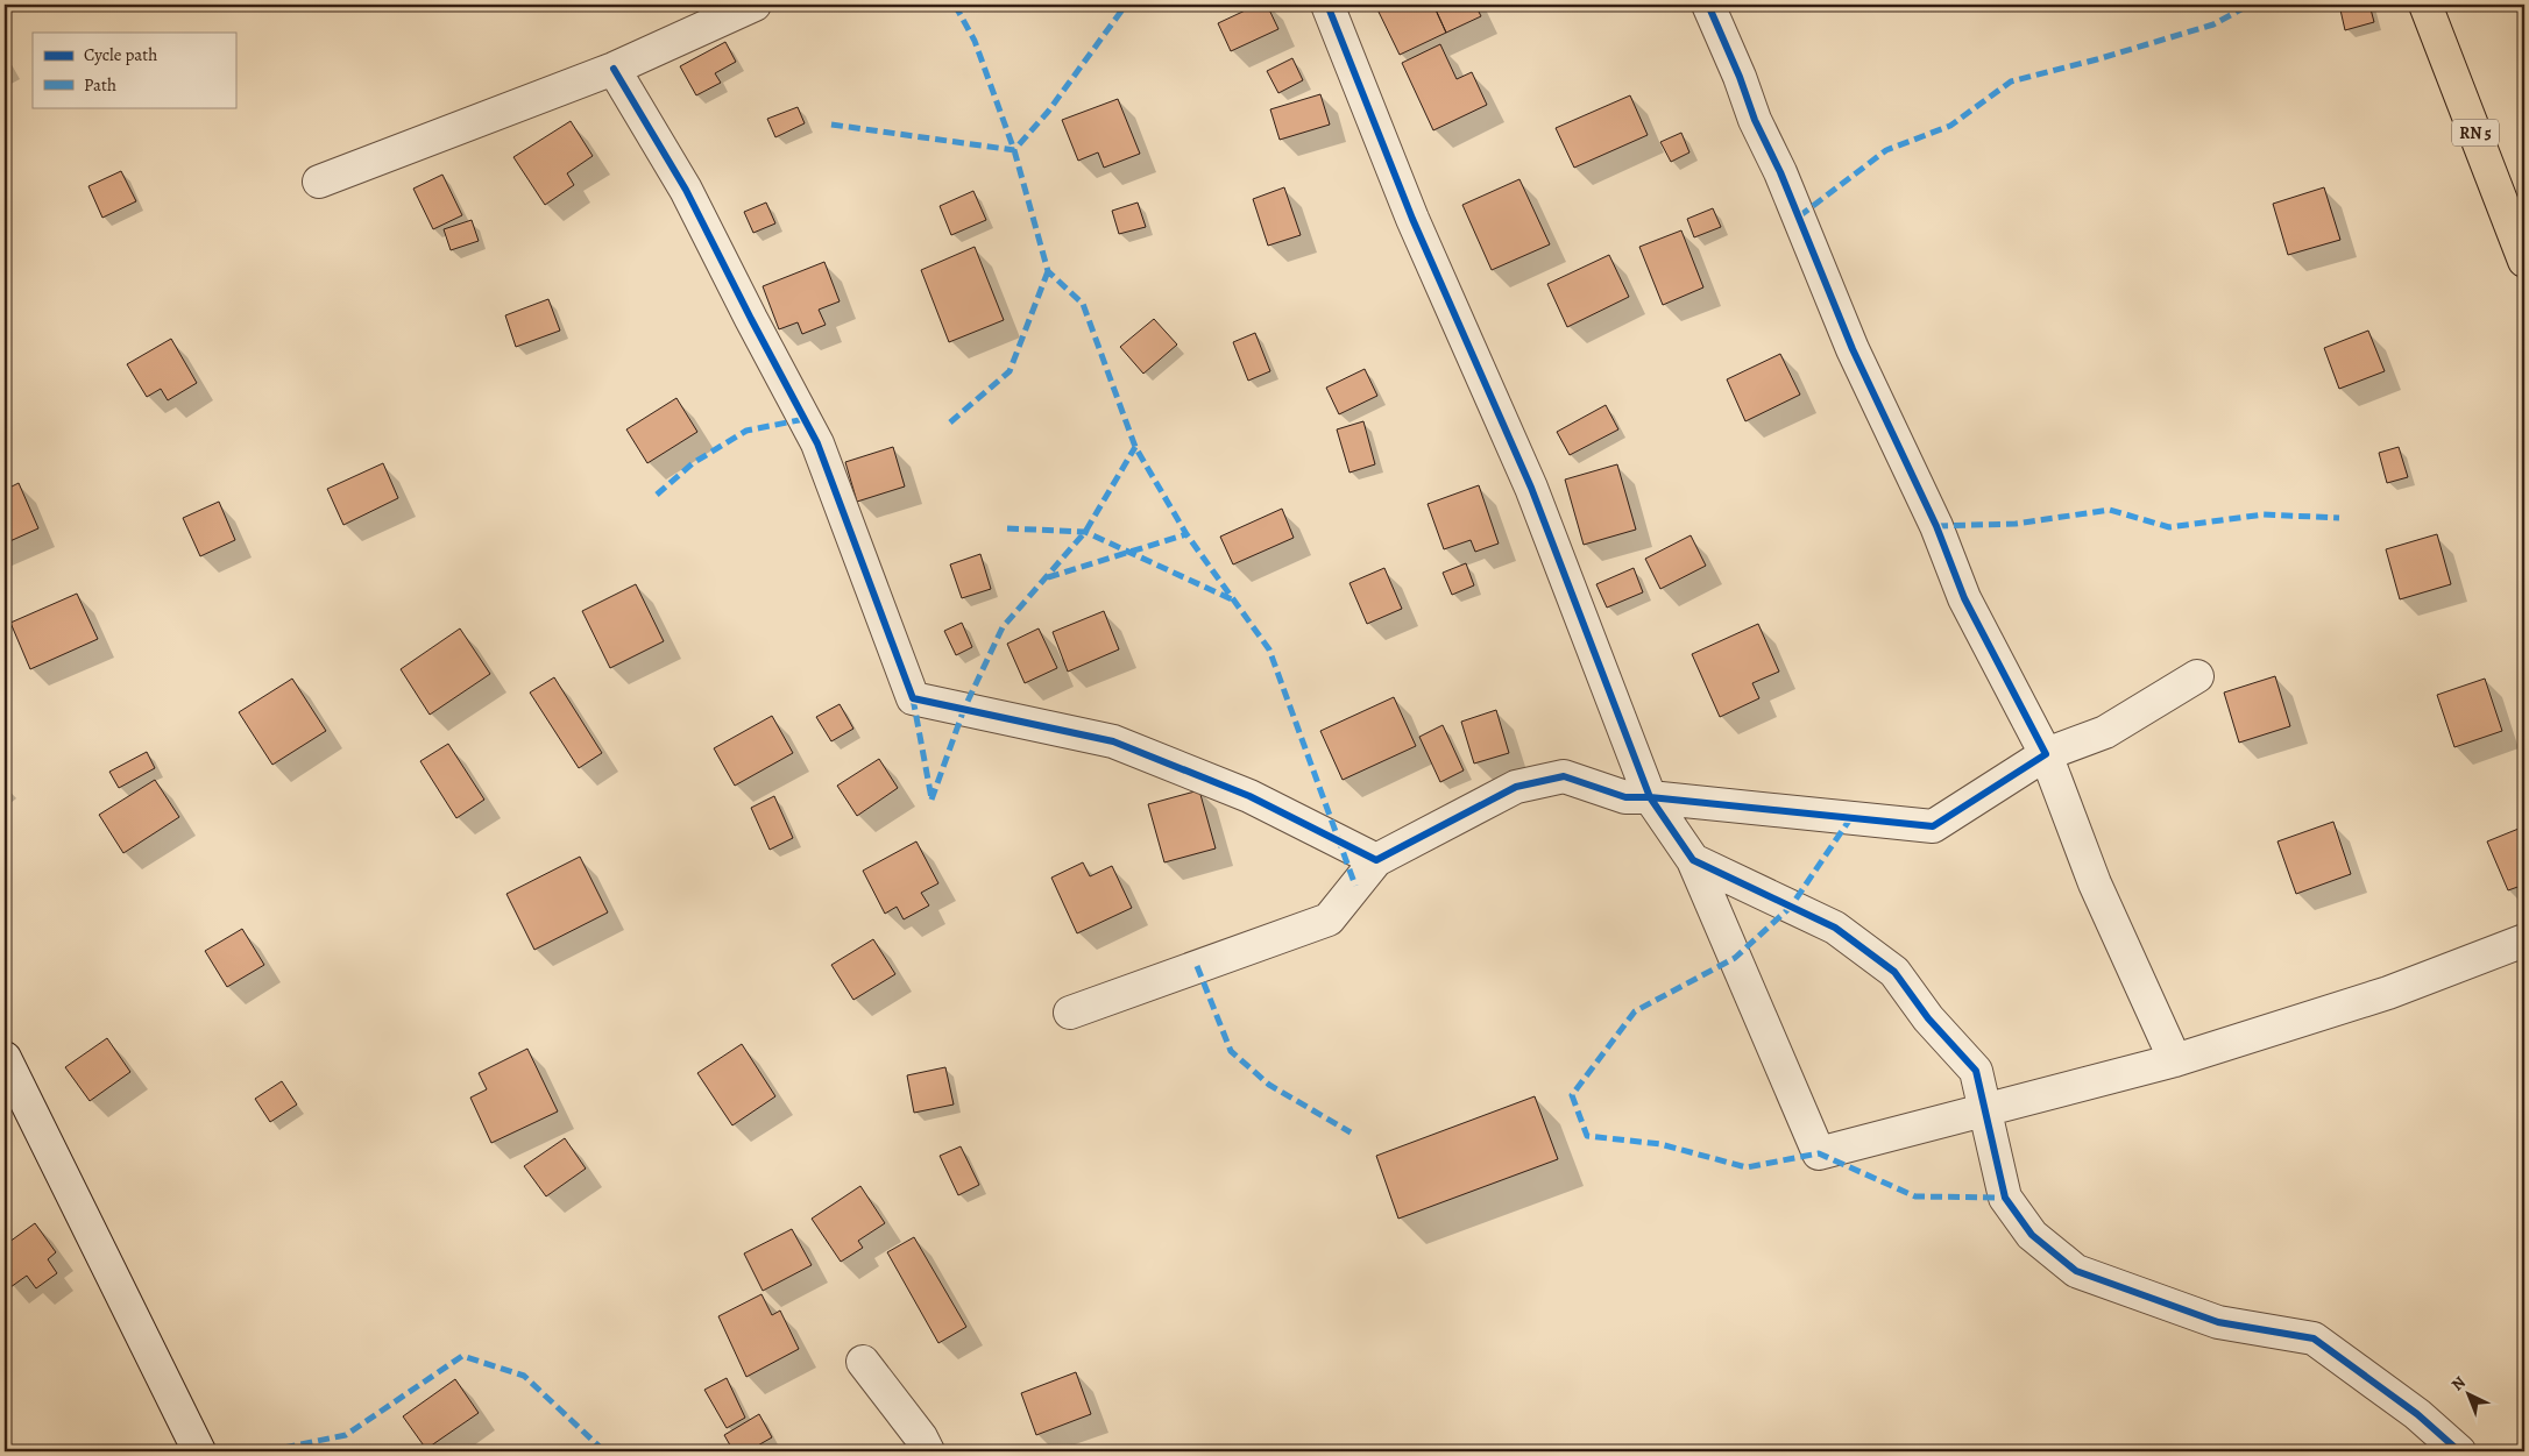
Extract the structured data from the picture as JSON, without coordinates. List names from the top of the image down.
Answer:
{
  "streets": {
    "main road": ["RN 5"]
  },
  "legend": ["Cycle path", "Path"],
  "north": "top left"
}
